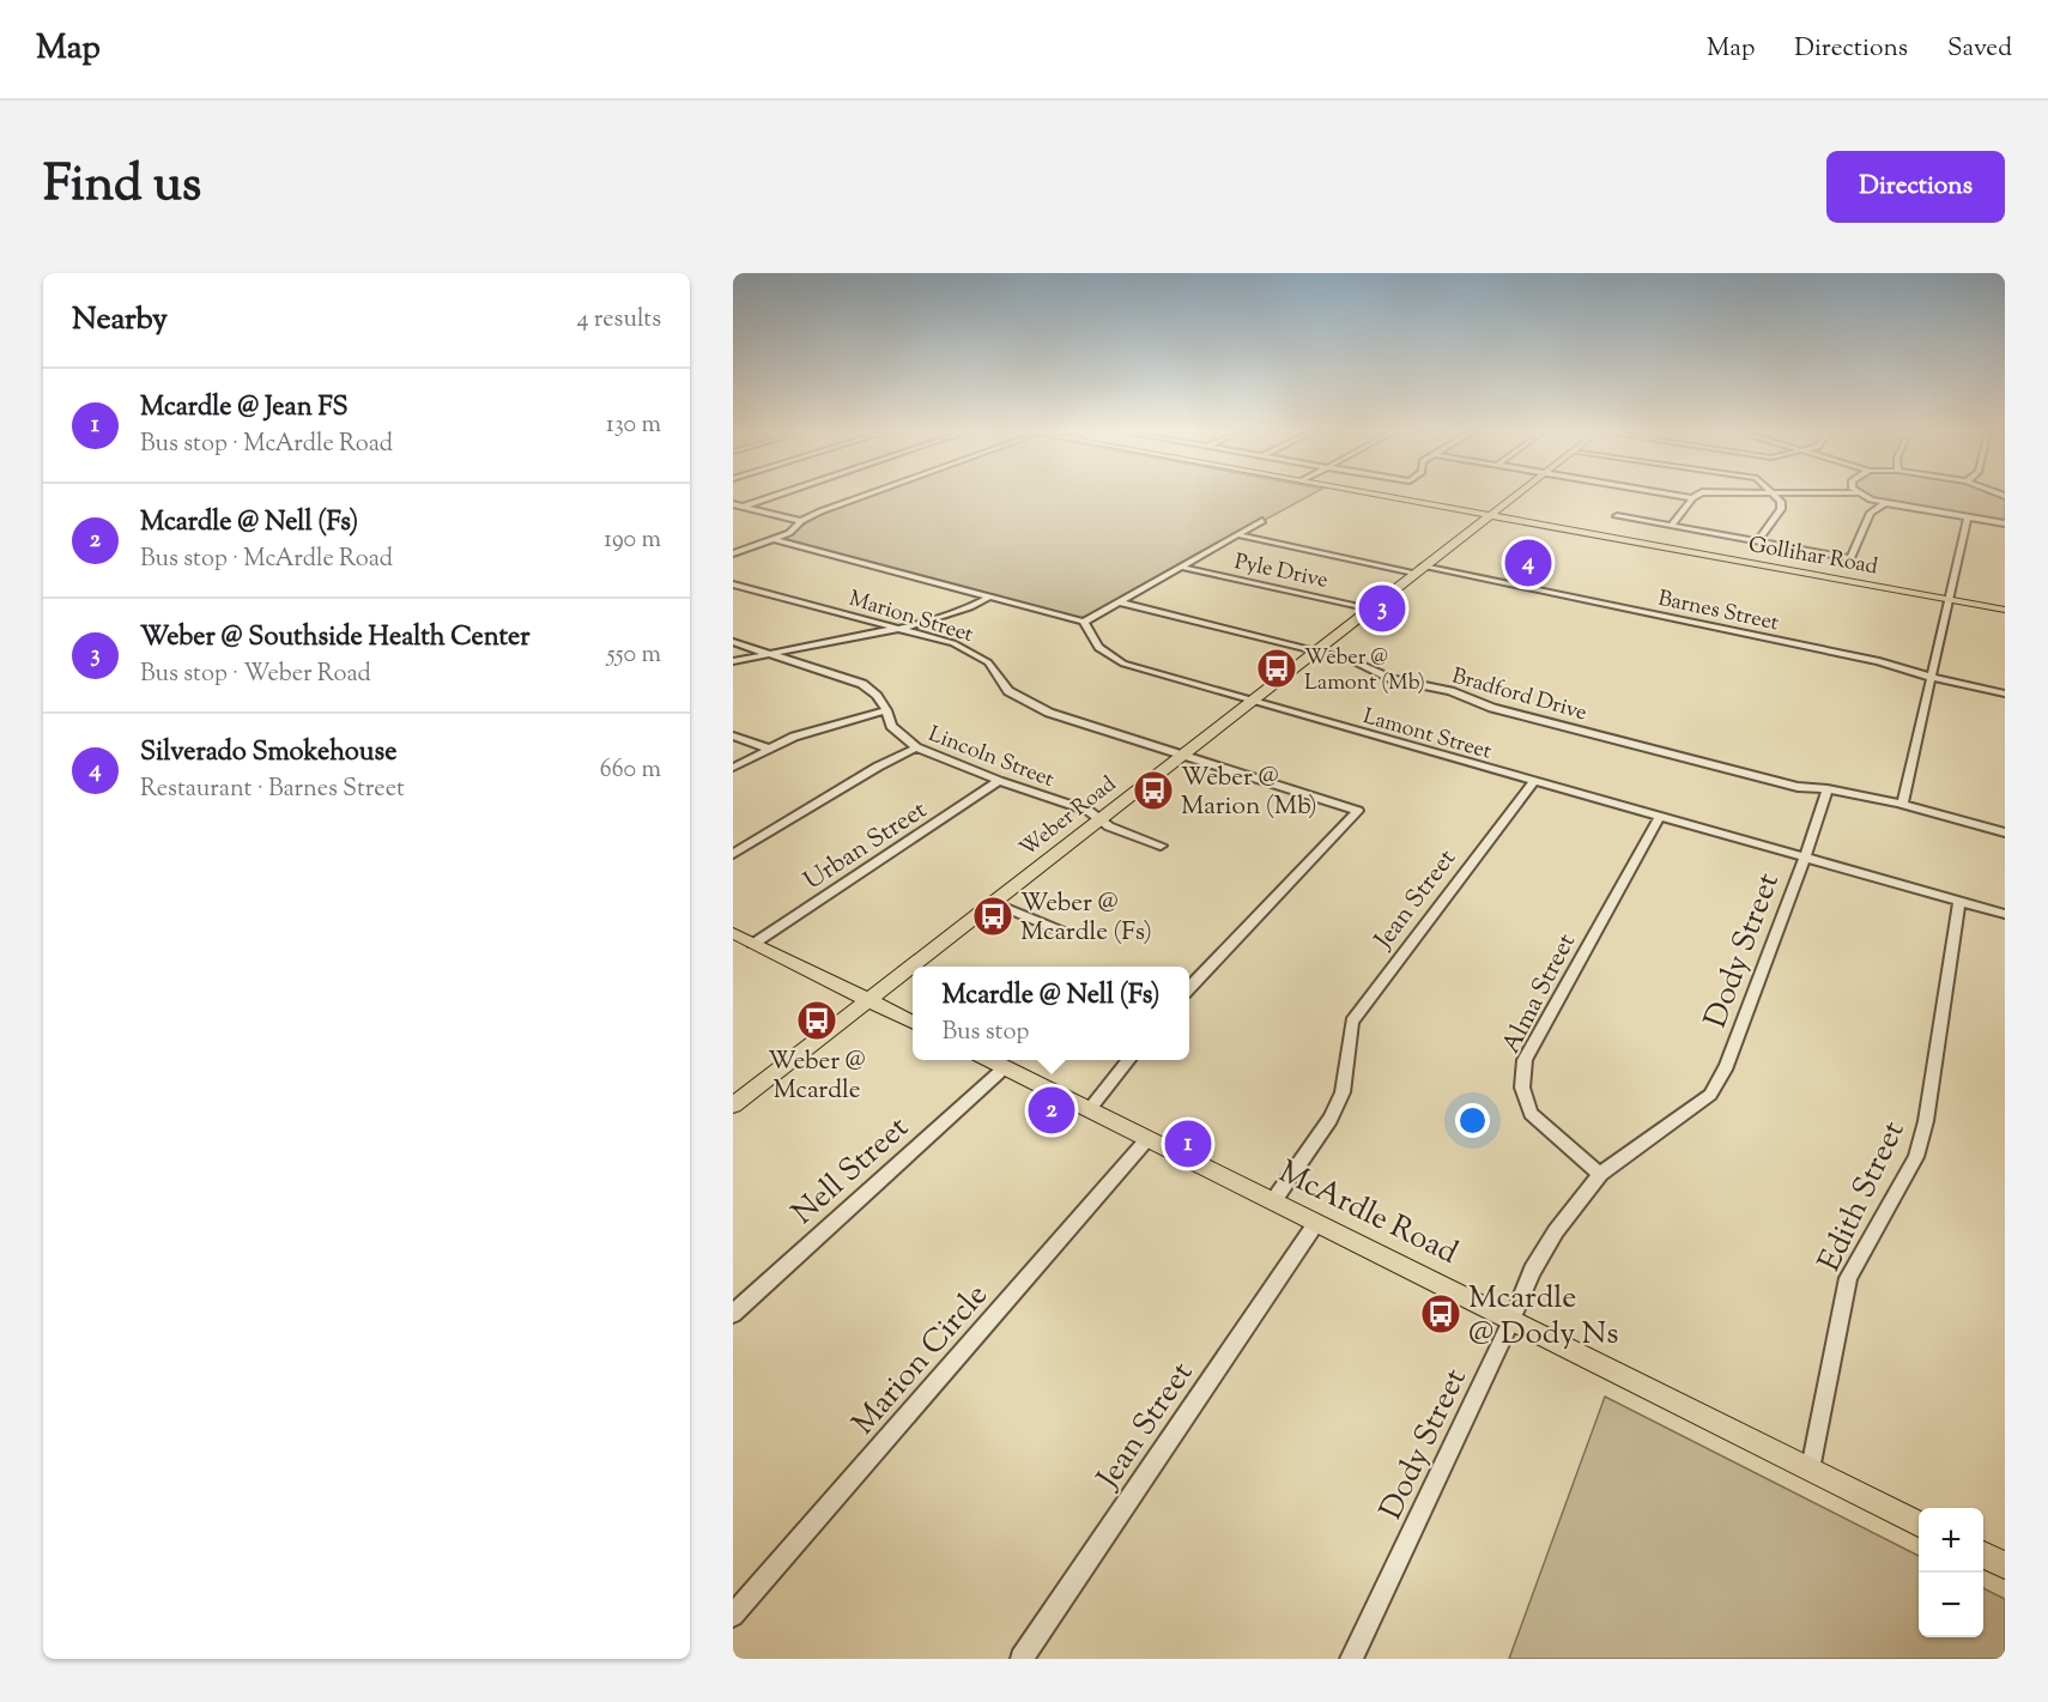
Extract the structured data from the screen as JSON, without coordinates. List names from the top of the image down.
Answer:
{
  "streets": {
    "main road": ["Gollihar Road", "Weber Road", "McArdle Road"],
    "street": [
      "Pyle Drive",
      "Barnes Street",
      "Marion Street",
      "Bradford Drive",
      "Lamont Street",
      "Lincoln Street",
      "Urban Street",
      "Jean Street",
      "Dody Street",
      "Alma Street",
      "Nell Street",
      "Edith Street",
      "Marion Circle"
    ]
  },
  "crossings": [
    ["Gollihar Road", "Weber Road"],
    ["Pyle Drive", "Weber Road"],
    ["Barnes Street", "Weber Road"],
    ["Marion Street", "Weber Road"],
    ["Bradford Drive", "Weber Road"],
    ["Bradford Drive", "Dody Street"],
    ["Lamont Street", "Weber Road"],
    ["Lamont Street", "Jean Street"],
    ["Lamont Street", "Dody Street"],
    ["Lamont Street", "Alma Street"],
    ["Lamont Street", "Edith Street"],
    ["Lincoln Street", "Weber Road"],
    ["Lincoln Street", "Urban Street"],
    ["Jean Street", "McArdle Road"],
    ["Dody Street", "Alma Street"],
    ["Dody Street", "McArdle Road"],
    ["Nell Street", "McArdle Road"],
    ["Edith Street", "McArdle Road"],
    ["McArdle Road", "Marion Circle"]
  ],
  "places": {
    "bus stop": [
      "Weber @ Lamont (Mb)",
      "Weber @ Marion (Mb)",
      "Weber @ Mcardle (Fs)",
      "Weber @ Mcardle",
      "Mcardle @ Dody Ns"
    ]
  },
  "page": {
    "header": "Map",
    "nav": ["Map", "Directions", "Saved"],
    "title": "Find us",
    "buttons": "Directions",
    "heading": ["Nearby", "4 results"],
    "list": [
      {
        "mark": "1",
        "name": "Mcardle @ Jean FS",
        "note": "Bus stop · McArdle Road",
        "value": "130 m"
      },
      {
        "mark": "2",
        "name": "Mcardle @ Nell (Fs)",
        "note": "Bus stop · McArdle Road",
        "value": "190 m"
      },
      {
        "mark": "3",
        "name": "Weber @ Southside Health Center",
        "note": "Bus stop · Weber Road",
        "value": "550 m"
      },
      {
        "mark": "4",
        "name": "Silverado Smokehouse",
        "note": "Restaurant · Barnes Street",
        "value": "660 m"
      }
    ],
    "pins": [
      "4",
      "3",
      "2",
      "1"
    ],
    "popup": ["Mcardle @ Nell (Fs)", "Bus stop"],
    "map_buttons": ["+", "−"]
  }
}
